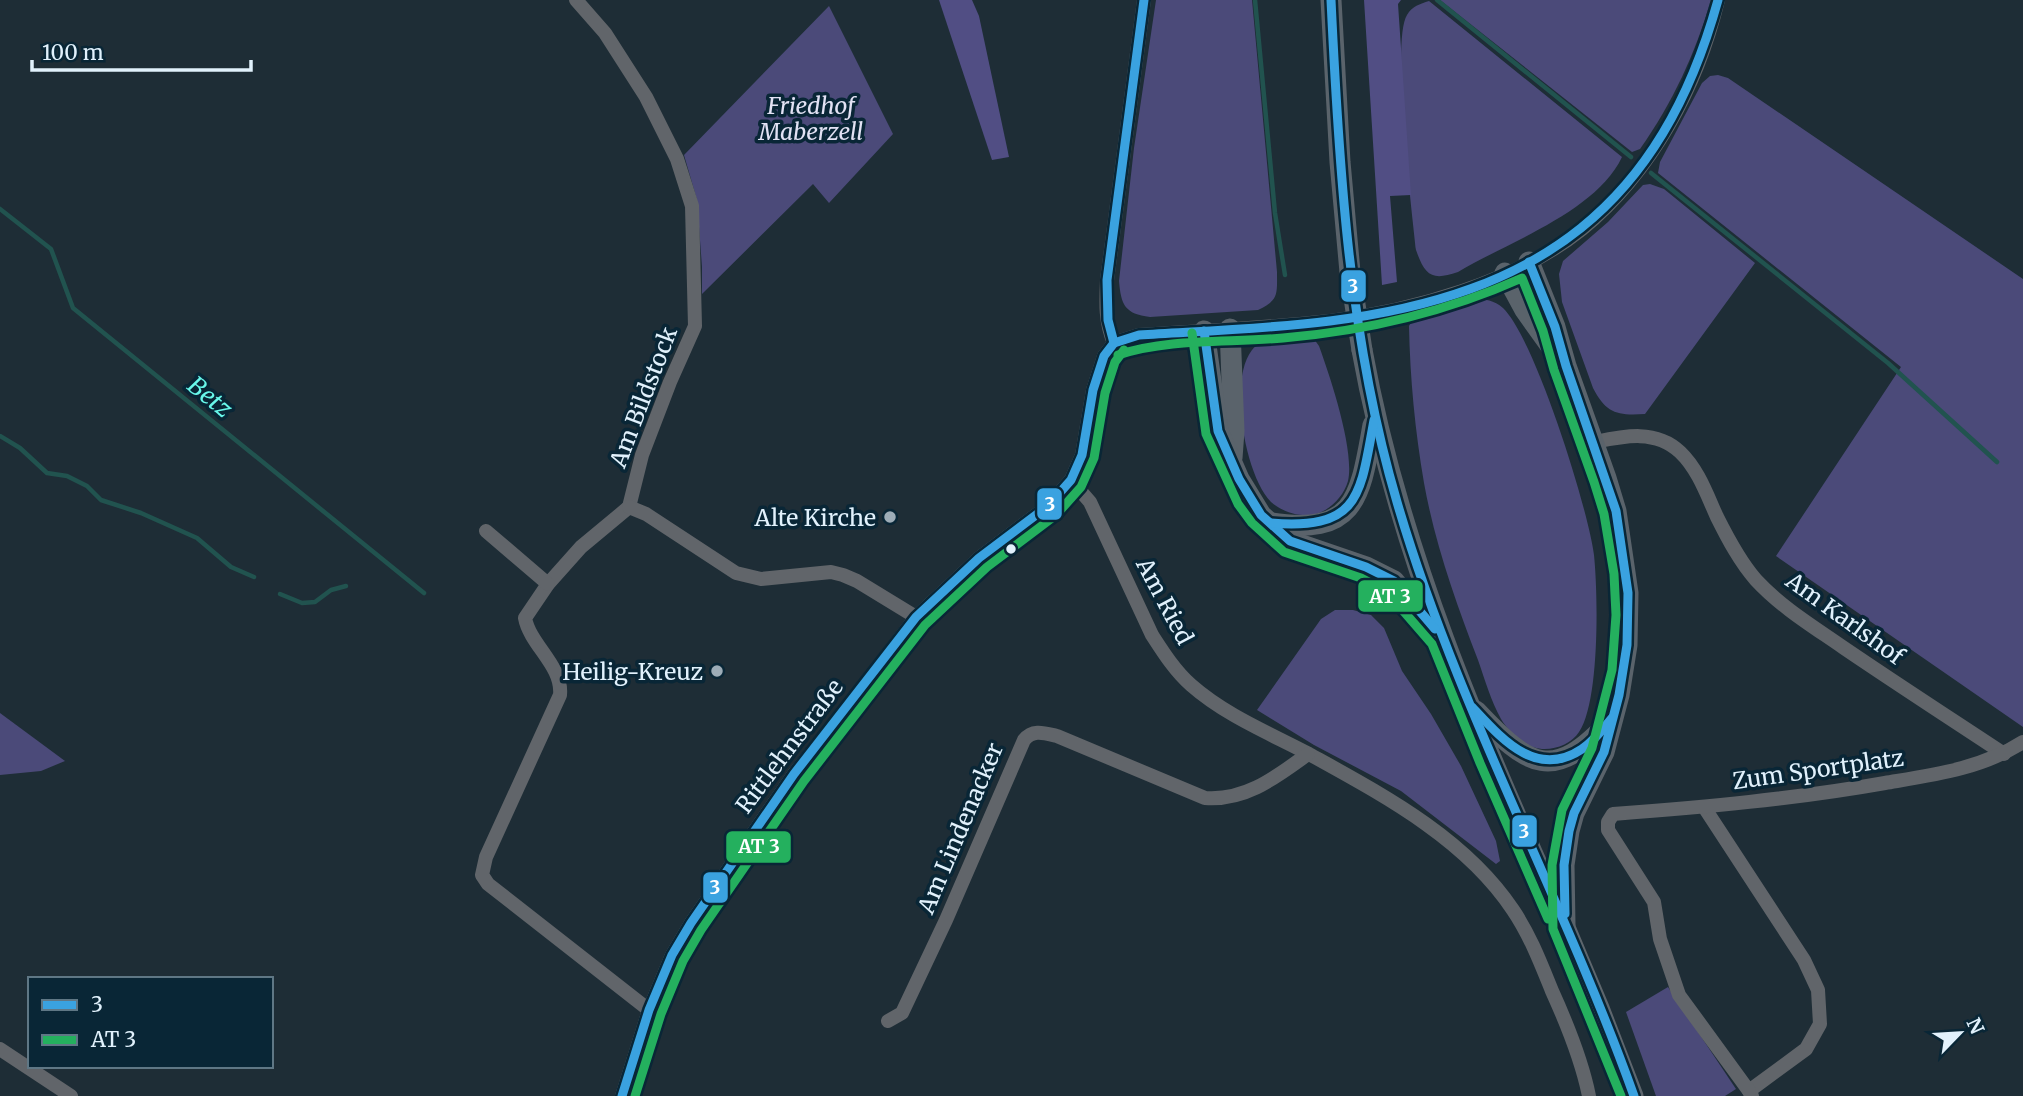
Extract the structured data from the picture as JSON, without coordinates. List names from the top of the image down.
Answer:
{
  "streets": {
    "street": [
      "Am Bildstock",
      "Am Ried",
      "Am Karlshof",
      "Rittlehnstraße",
      "Zum Sportplatz",
      "Am Lindenacker"
    ]
  },
  "crossings": [
    ["Am Ried", "Rittlehnstraße"],
    ["Am Ried", "Am Lindenacker"],
    ["Am Karlshof", "Zum Sportplatz"]
  ],
  "water": ["Betz"],
  "parks": ["Friedhof Maberzell"],
  "places": ["Alte Kirche", "Heilig-Kreuz"],
  "lines": ["transit line 3"],
  "legend": ["3", "AT 3"],
  "scale_bar": "100 m",
  "north": "top right"
}
